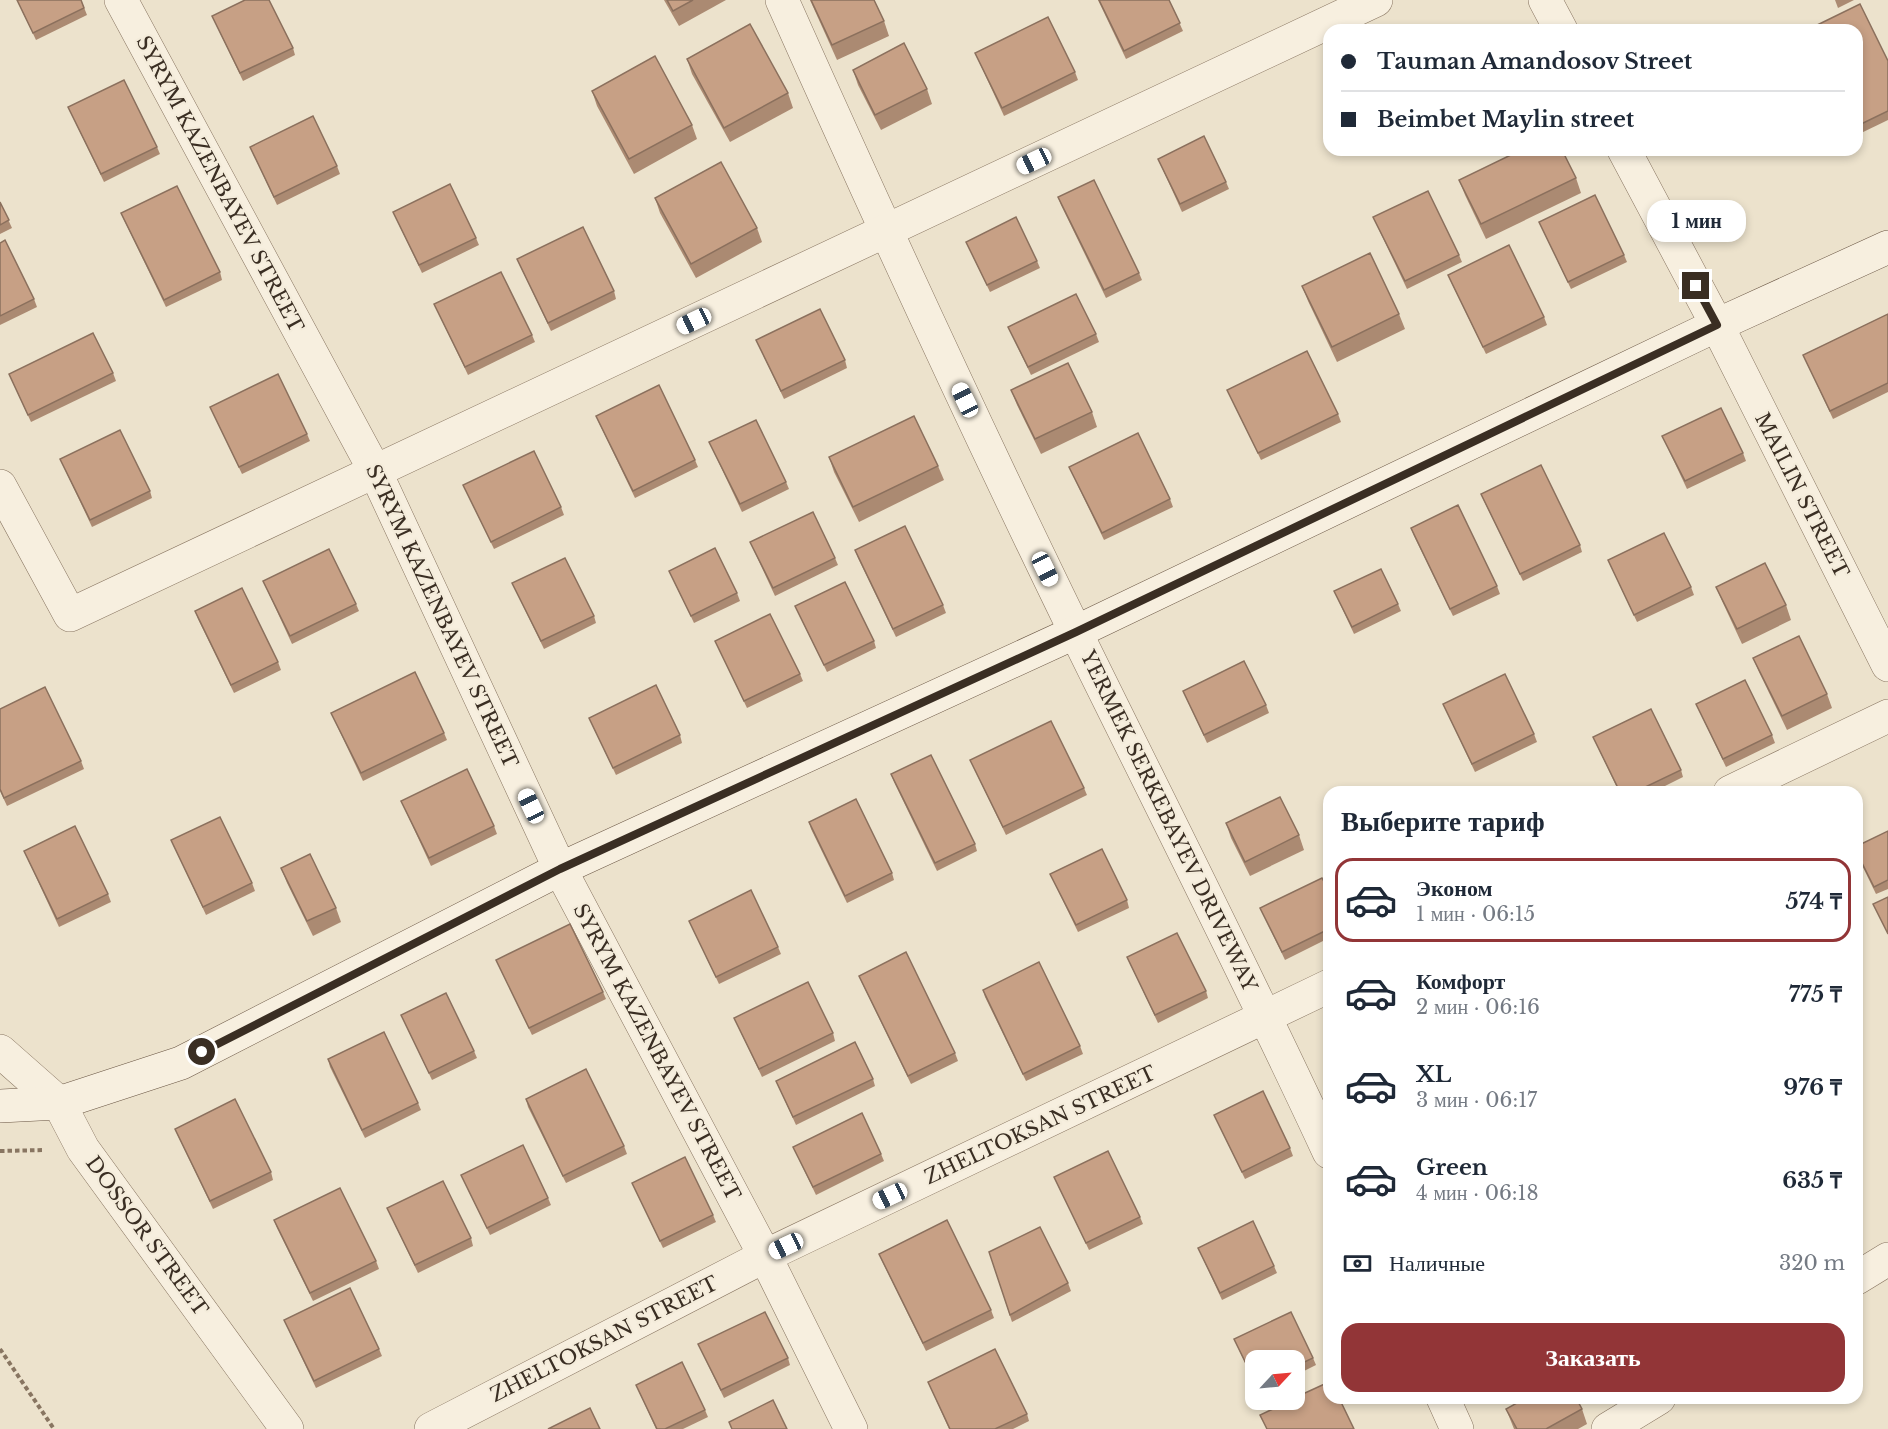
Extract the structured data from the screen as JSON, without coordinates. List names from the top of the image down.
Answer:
{
  "streets": {
    "street": [
      "SYRYM KAZENBAYEV STREET",
      "MAILIN STREET",
      "YERMEK SERKEBAYEV DRIVEWAY",
      "ZHELTOKSAN STREET",
      "DOSSOR STREET"
    ]
  },
  "crossings": [
    ["SYRYM KAZENBAYEV STREET", "ZHELTOKSAN STREET"],
    ["YERMEK SERKEBAYEV DRIVEWAY", "ZHELTOKSAN STREET"]
  ],
  "north": "top right",
  "page": {
    "banner": ["Tauman Amandosov Street", "Beimbet Maylin street"],
    "bubble": "1 мин",
    "heading": "Выберите тариф",
    "list": [
      {
        "name": "Эконом",
        "note": "1 мин · 06:15",
        "value": "574 ₸"
      },
      {
        "name": "Комфорт",
        "note": "2 мин · 06:16",
        "value": "775 ₸"
      },
      {
        "name": "XL",
        "note": "3 мин · 06:17",
        "value": "976 ₸"
      },
      {
        "name": "Green",
        "note": "4 мин · 06:18",
        "value": "635 ₸"
      }
    ],
    "pay": ["Наличные", "320 m"],
    "buttons": "Заказать"
  }
}
